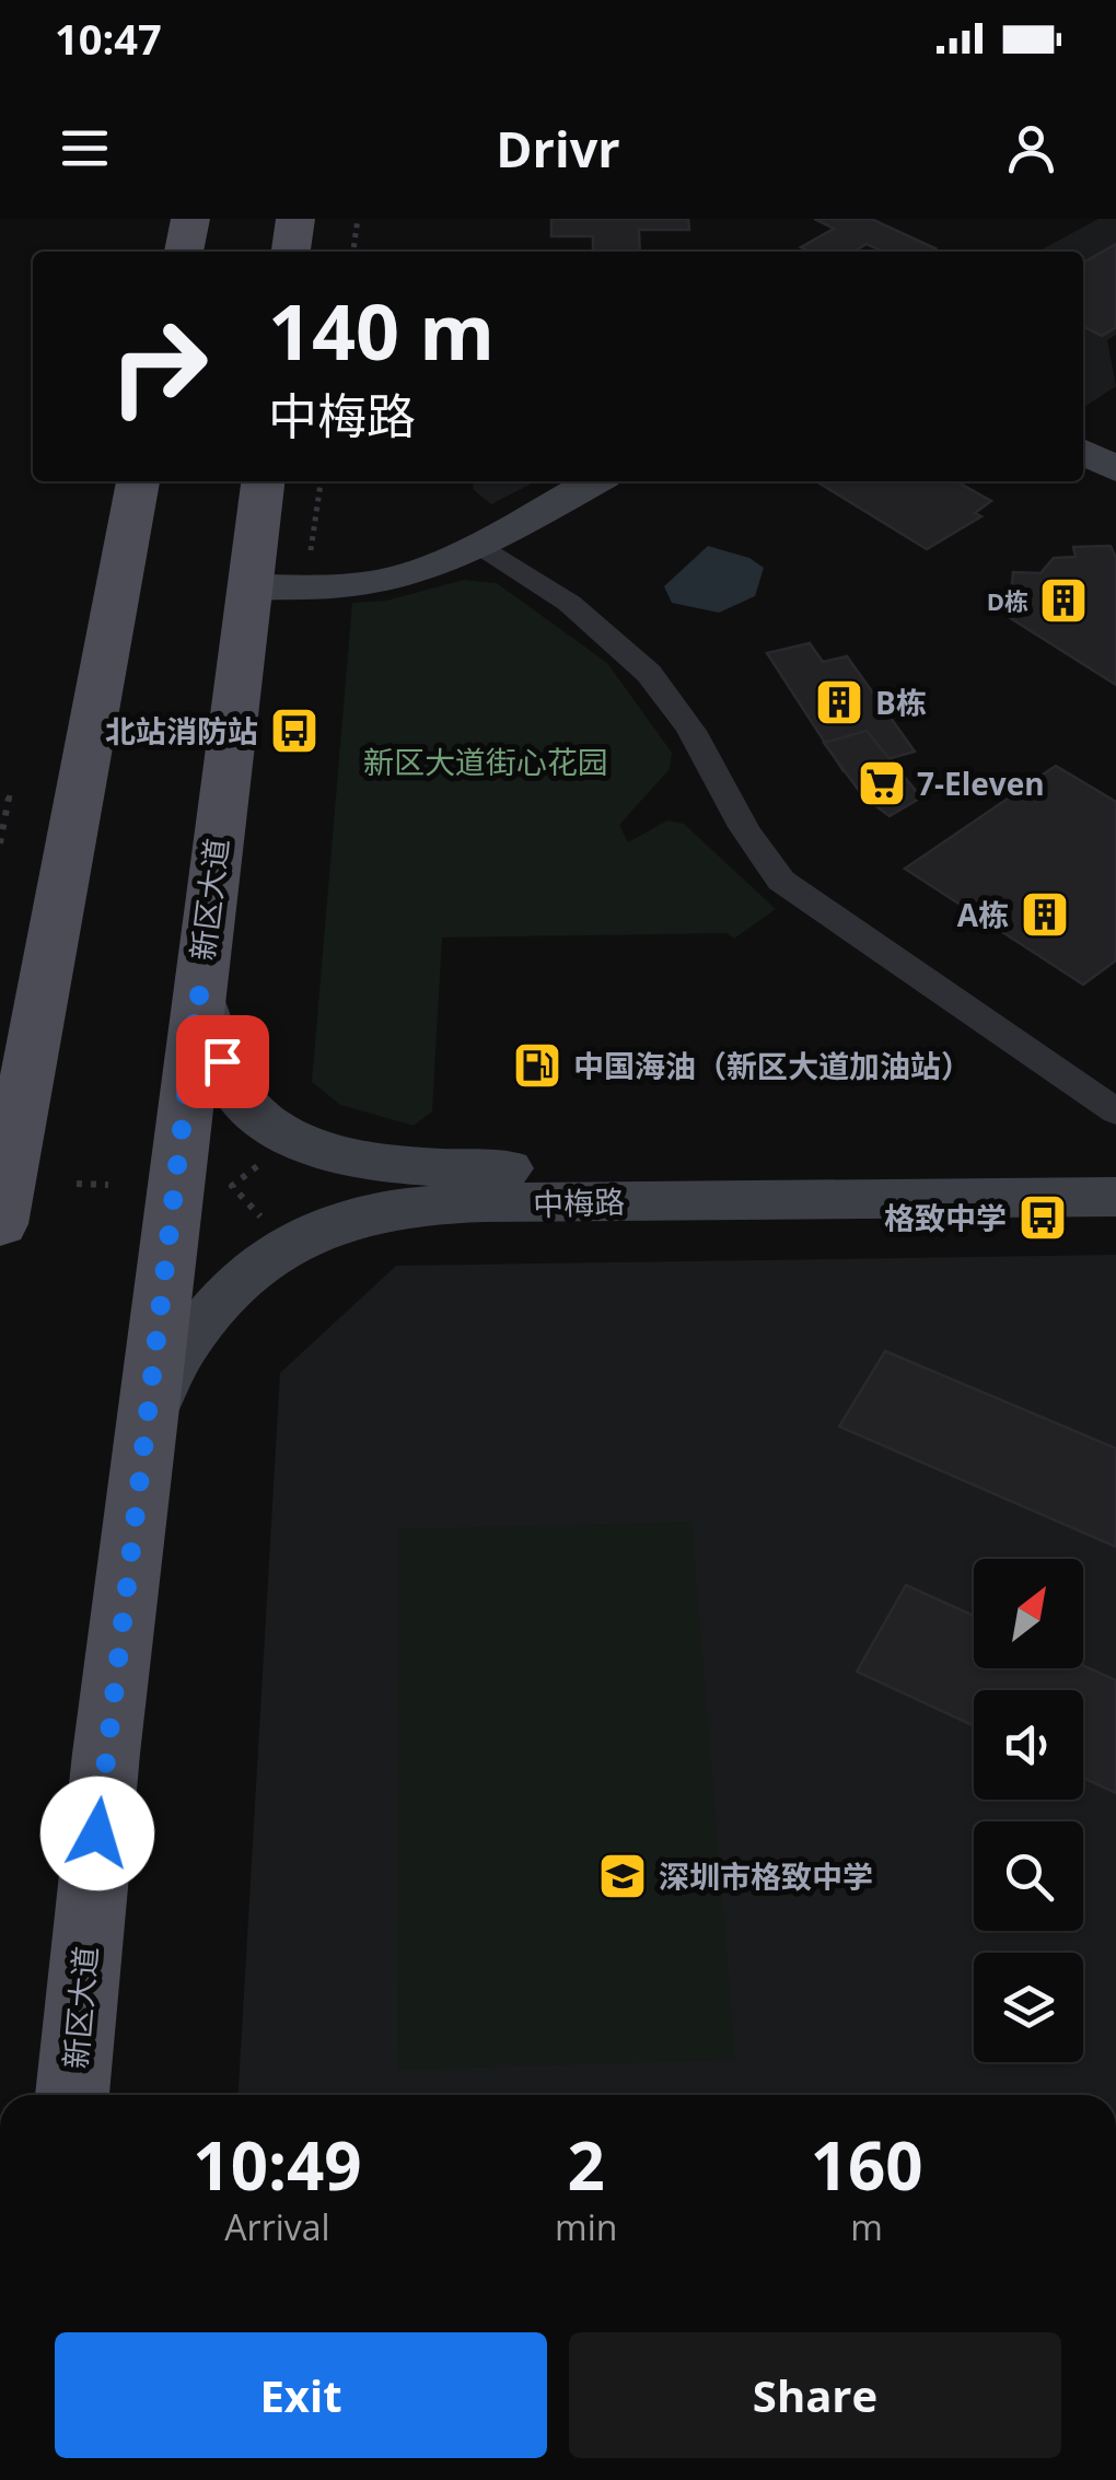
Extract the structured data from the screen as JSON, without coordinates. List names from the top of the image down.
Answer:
{
  "streets": {
    "main road": ["新区大道", "中梅路"]
  },
  "crossings": [
    ["新区大道", "中梅路"]
  ],
  "parks": ["新区大道街心花园"],
  "places": {
    "building": ["D栋", "B栋", "A栋"],
    "bus stop": ["北站消防站", "格致中学"],
    "supermarket": ["7-Eleven"],
    "fuel station": ["中国海油（新区大道加油站）"],
    "school or university": ["深圳市格致中学"]
  },
  "north": "top right",
  "page": {
    "status": "10:47",
    "header": "Drivr",
    "turn": ["140 m", "中梅路"],
    "eta": [
      "10:49",
      "Arrival",
      "2",
      "min",
      "160",
      "m"
    ],
    "buttons": ["Exit", "Share"]
  }
}
